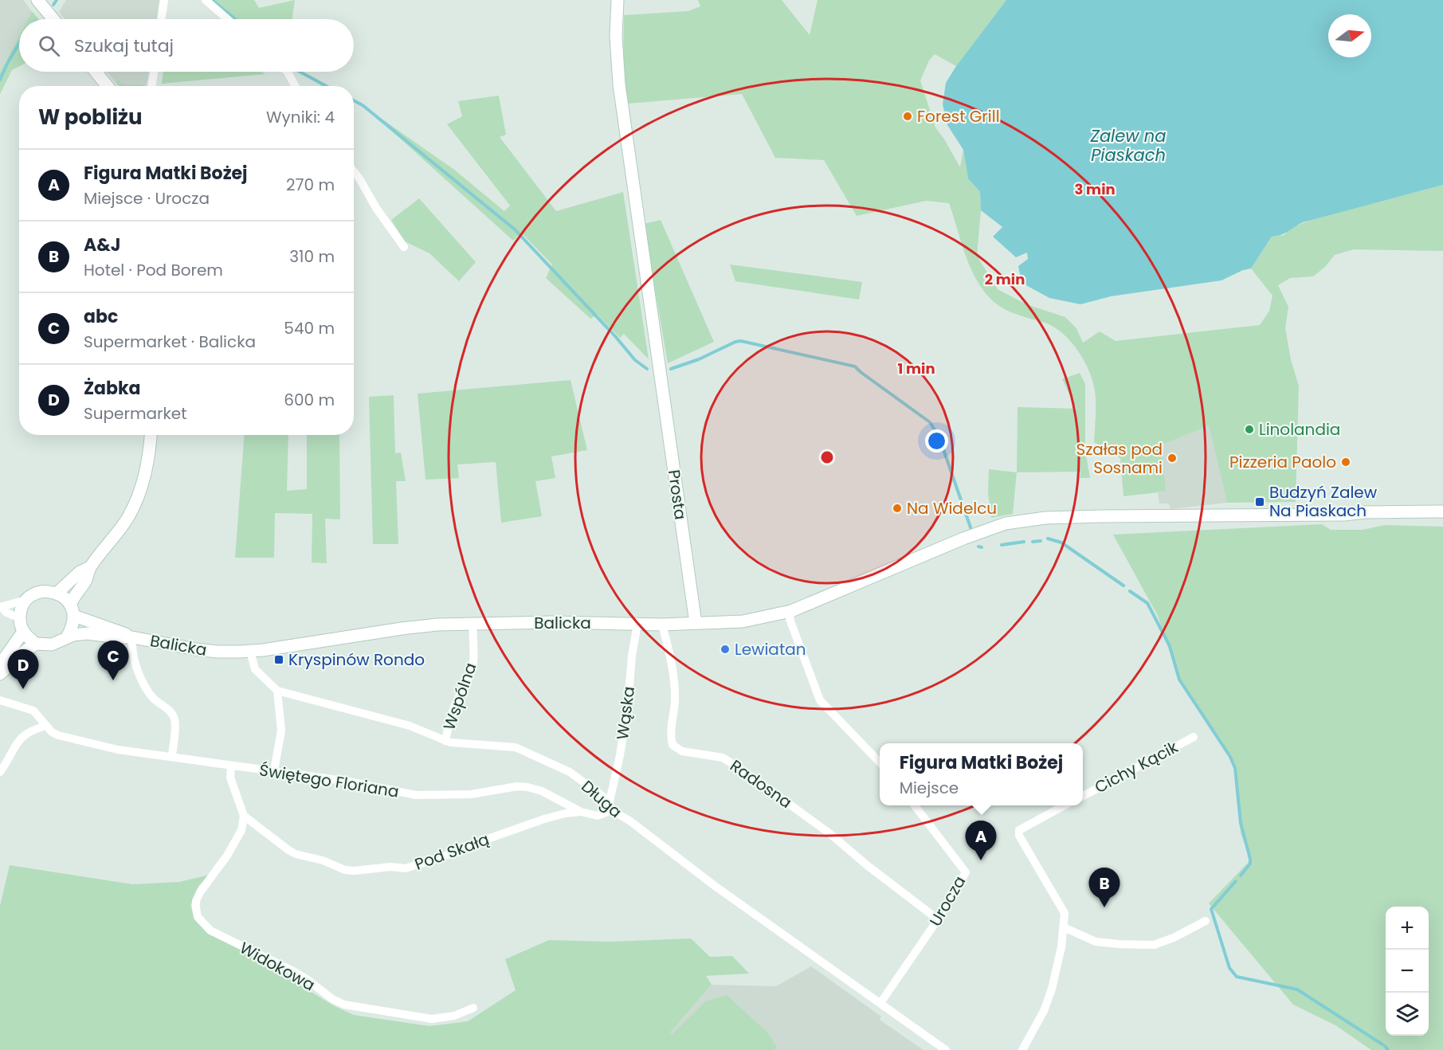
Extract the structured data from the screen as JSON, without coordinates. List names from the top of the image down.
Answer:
{
  "streets": {
    "main road": ["Prosta", "Balicka"],
    "street": [
      "Wspólna",
      "Wąska",
      "Cichy Kącik",
      "Świętego Floriana",
      "Radosna",
      "Długa",
      "Pod Skałą",
      "Urocza",
      "Widokowa"
    ]
  },
  "crossings": [
    ["Prosta", "Balicka"],
    ["Balicka", "Wspólna"],
    ["Balicka", "Wąska"],
    ["Balicka", "Radosna"],
    ["Balicka", "Długa"],
    ["Wspólna", "Długa"],
    ["Wąska", "Długa"],
    ["Świętego Floriana", "Długa"],
    ["Świętego Floriana", "Pod Skałą"],
    ["Radosna", "Urocza"],
    ["Długa", "Urocza"],
    ["Pod Skałą", "Widokowa"]
  ],
  "water": ["Zalew na Piaskach"],
  "places": {
    "other": [
      "Forest Grill",
      "Linolandia",
      "Szałas pod Sosnami",
      "Pizzeria Paolo",
      "Na Widelcu",
      "Lewiatan"
    ],
    "transit": ["Budzyń Zalew Na Piaskach", "Kryspinów Rondo"]
  },
  "north": "right",
  "page": {
    "search": "Szukaj tutaj",
    "heading": ["W pobliżu", "Wyniki: 4"],
    "list": [
      {
        "mark": "A",
        "name": "Figura Matki Bożej",
        "note": "Miejsce · Urocza",
        "value": "270 m"
      },
      {
        "mark": "B",
        "name": "A&J",
        "note": "Hotel · Pod Borem",
        "value": "310 m"
      },
      {
        "mark": "C",
        "name": "abc",
        "note": "Supermarket · Balicka",
        "value": "540 m"
      },
      {
        "mark": "D",
        "name": "Żabka",
        "note": "Supermarket",
        "value": "600 m"
      }
    ],
    "pins": [
      "C",
      "D",
      "A",
      "B"
    ],
    "popup": ["Figura Matki Bożej", "Miejsce"],
    "map_buttons": ["+", "−"]
  },
  "rings": ["3 min", "2 min", "1 min"]
}
